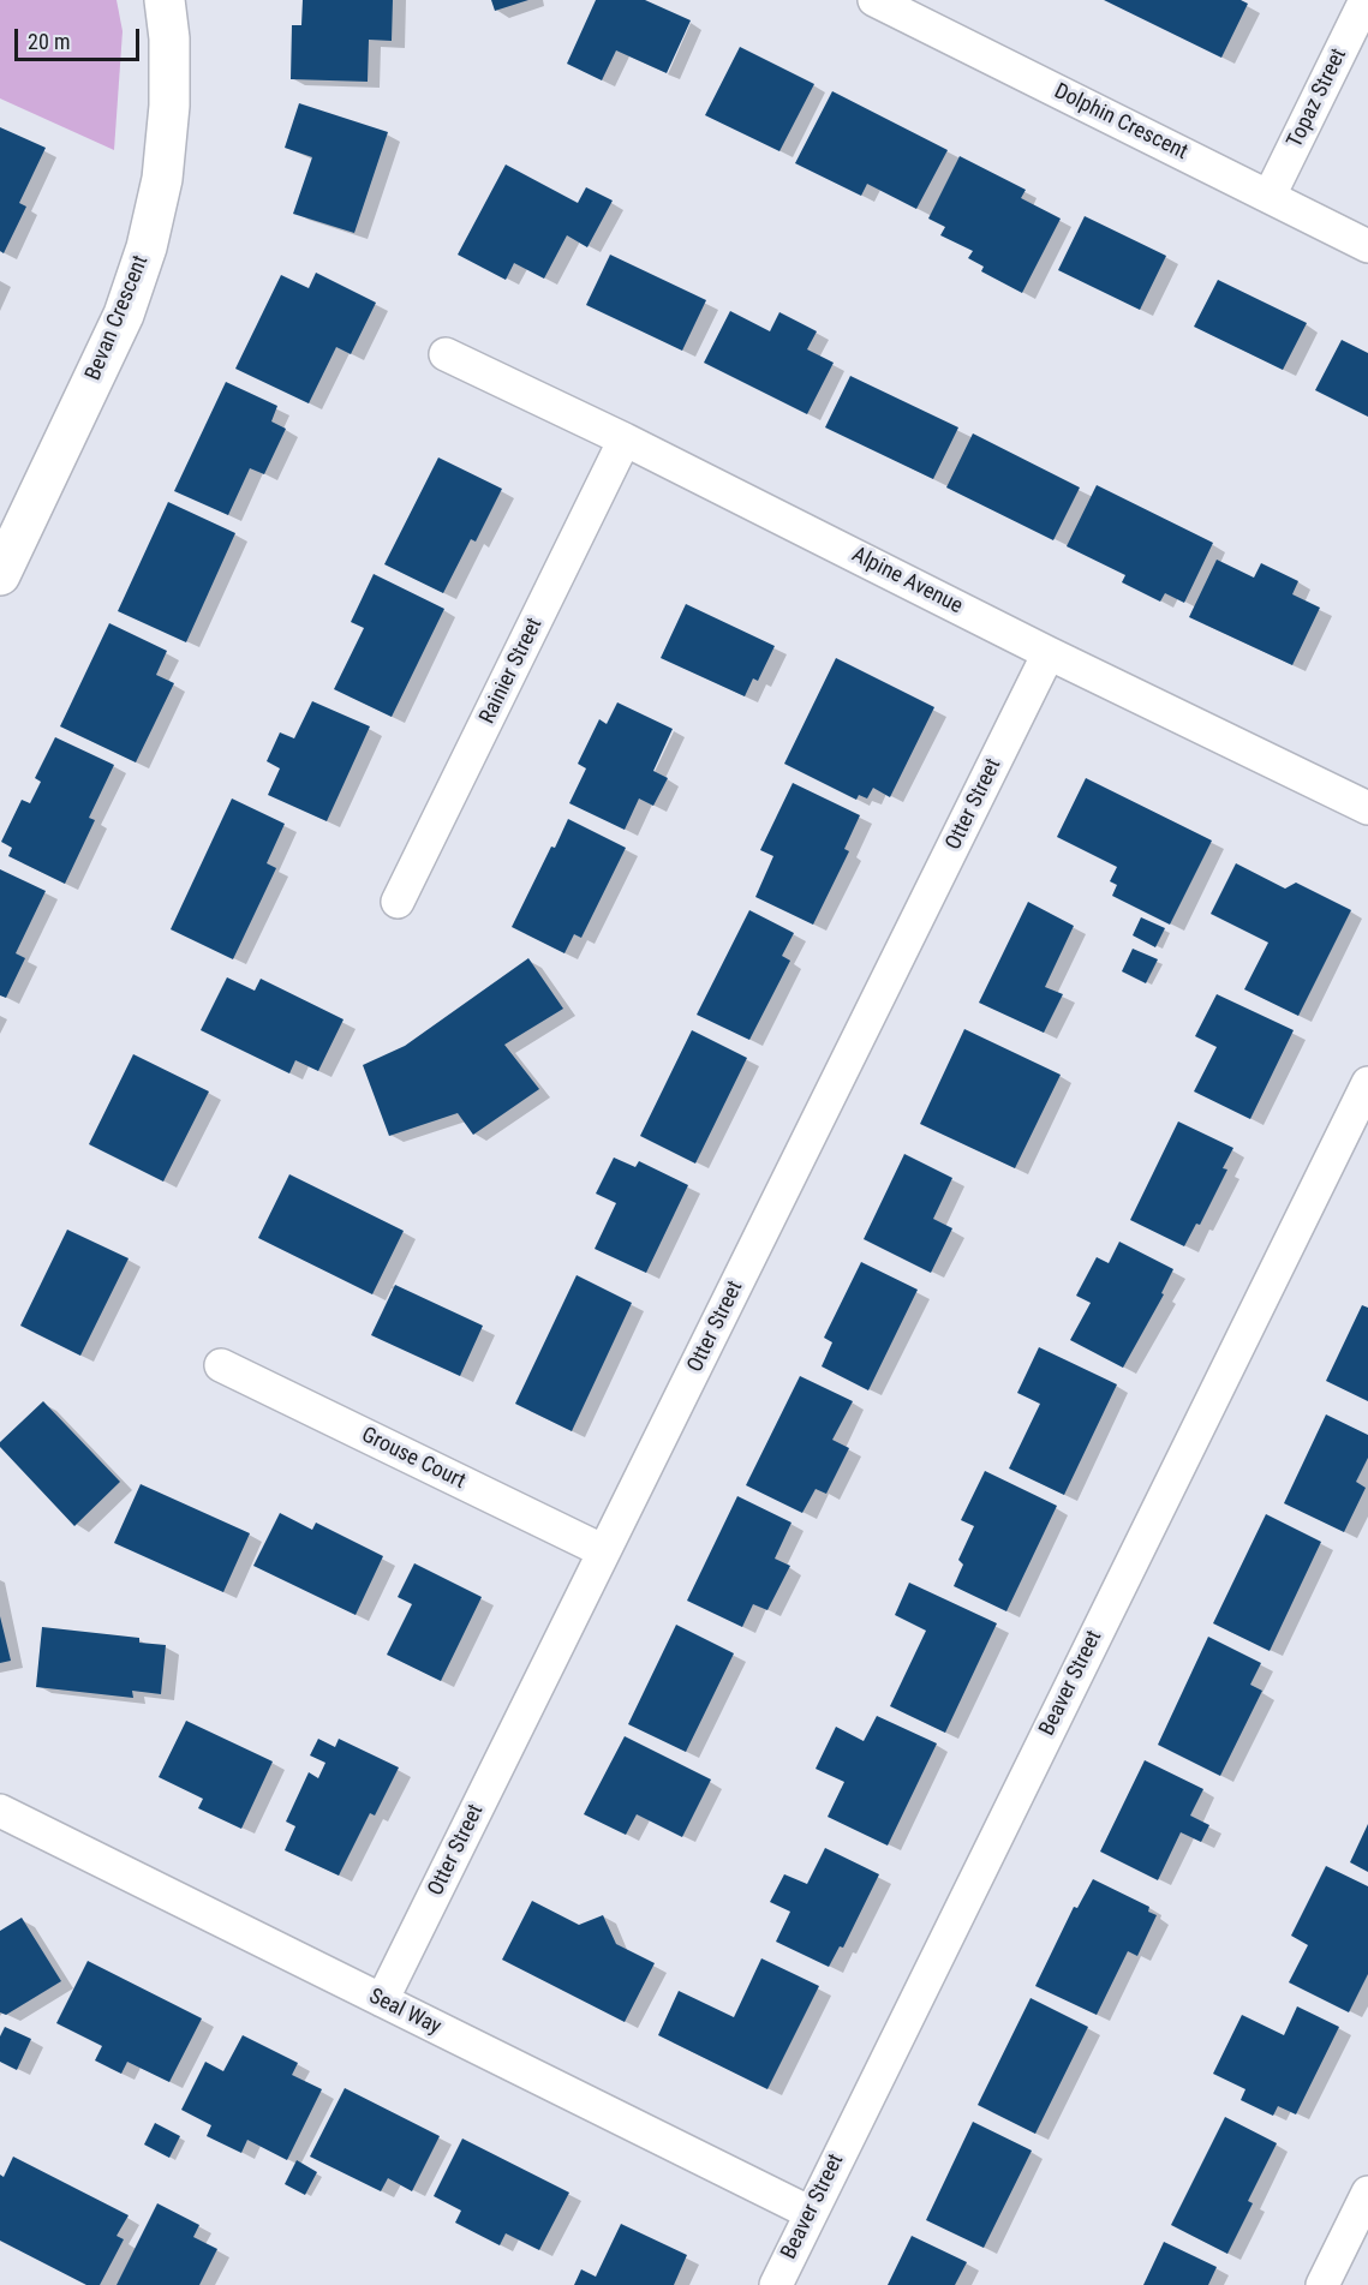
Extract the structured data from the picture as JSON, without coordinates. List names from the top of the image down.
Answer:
{
  "streets": {
    "street": [
      "Topaz Street",
      "Dolphin Crescent",
      "Bevan Crescent",
      "Alpine Avenue",
      "Rainier Street",
      "Otter Street",
      "Grouse Court",
      "Beaver Street",
      "Seal Way"
    ]
  },
  "crossings": [
    ["Topaz Street", "Dolphin Crescent"],
    ["Alpine Avenue", "Rainier Street"],
    ["Alpine Avenue", "Otter Street"],
    ["Otter Street", "Grouse Court"],
    ["Otter Street", "Seal Way"],
    ["Beaver Street", "Seal Way"]
  ],
  "scale_bar": "20 m"
}
